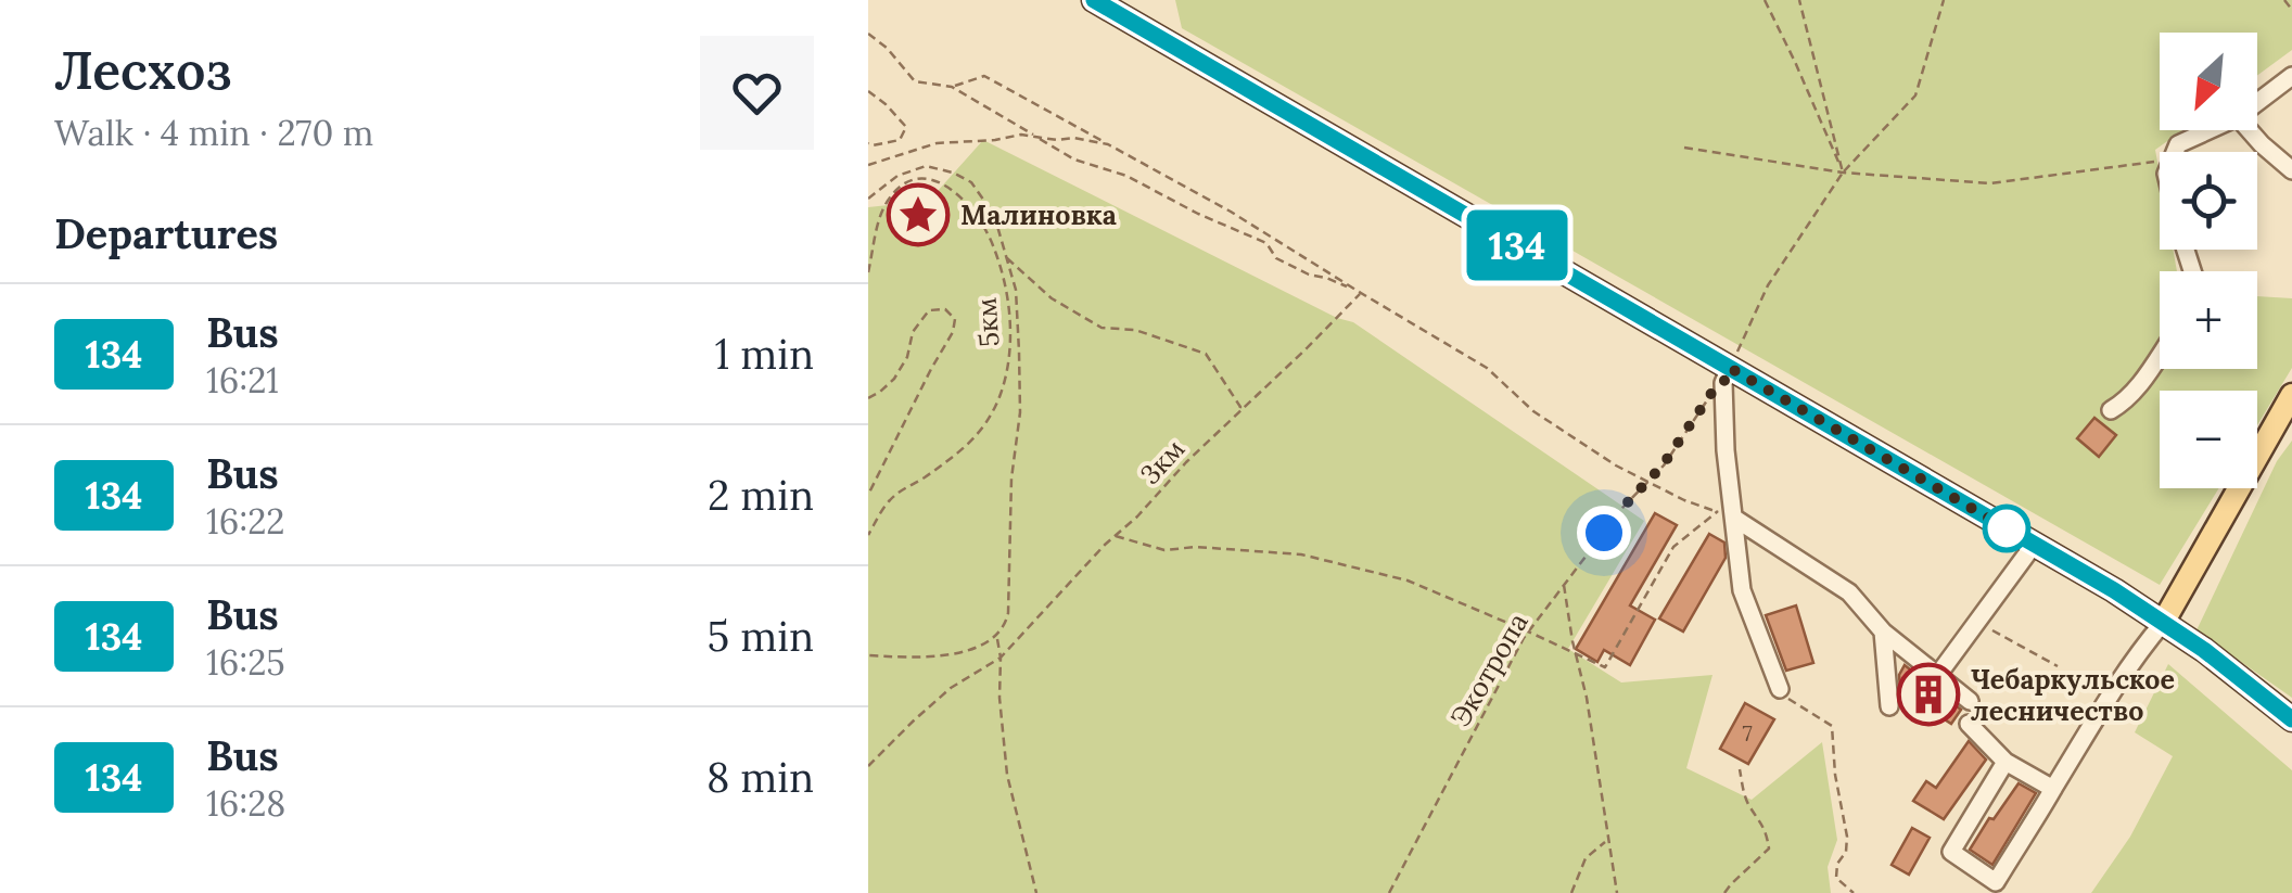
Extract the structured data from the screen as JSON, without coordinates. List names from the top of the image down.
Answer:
{
  "streets": {
    "path": ["5км", "3км", "Экотропа"]
  },
  "places": {
    "place": ["Малиновка"],
    "building": ["Чебаркульское лесничество"]
  },
  "lines": ["bus line 134"],
  "house_numbers": ["7"],
  "north": "bottom left",
  "page": {
    "heading": [
      ["Лесхоз", "Walk · 4 min · 270 m"],
      "Departures"
    ],
    "on_map": "134",
    "map_buttons": ["+", "−"],
    "list": [
      {
        "mark": "134",
        "name": "Bus",
        "note": "16:21",
        "value": "1 min"
      },
      {
        "mark": "134",
        "name": "Bus",
        "note": "16:22",
        "value": "2 min"
      },
      {
        "mark": "134",
        "name": "Bus",
        "note": "16:25",
        "value": "5 min"
      },
      {
        "mark": "134",
        "name": "Bus",
        "note": "16:28",
        "value": "8 min"
      }
    ]
  }
}
